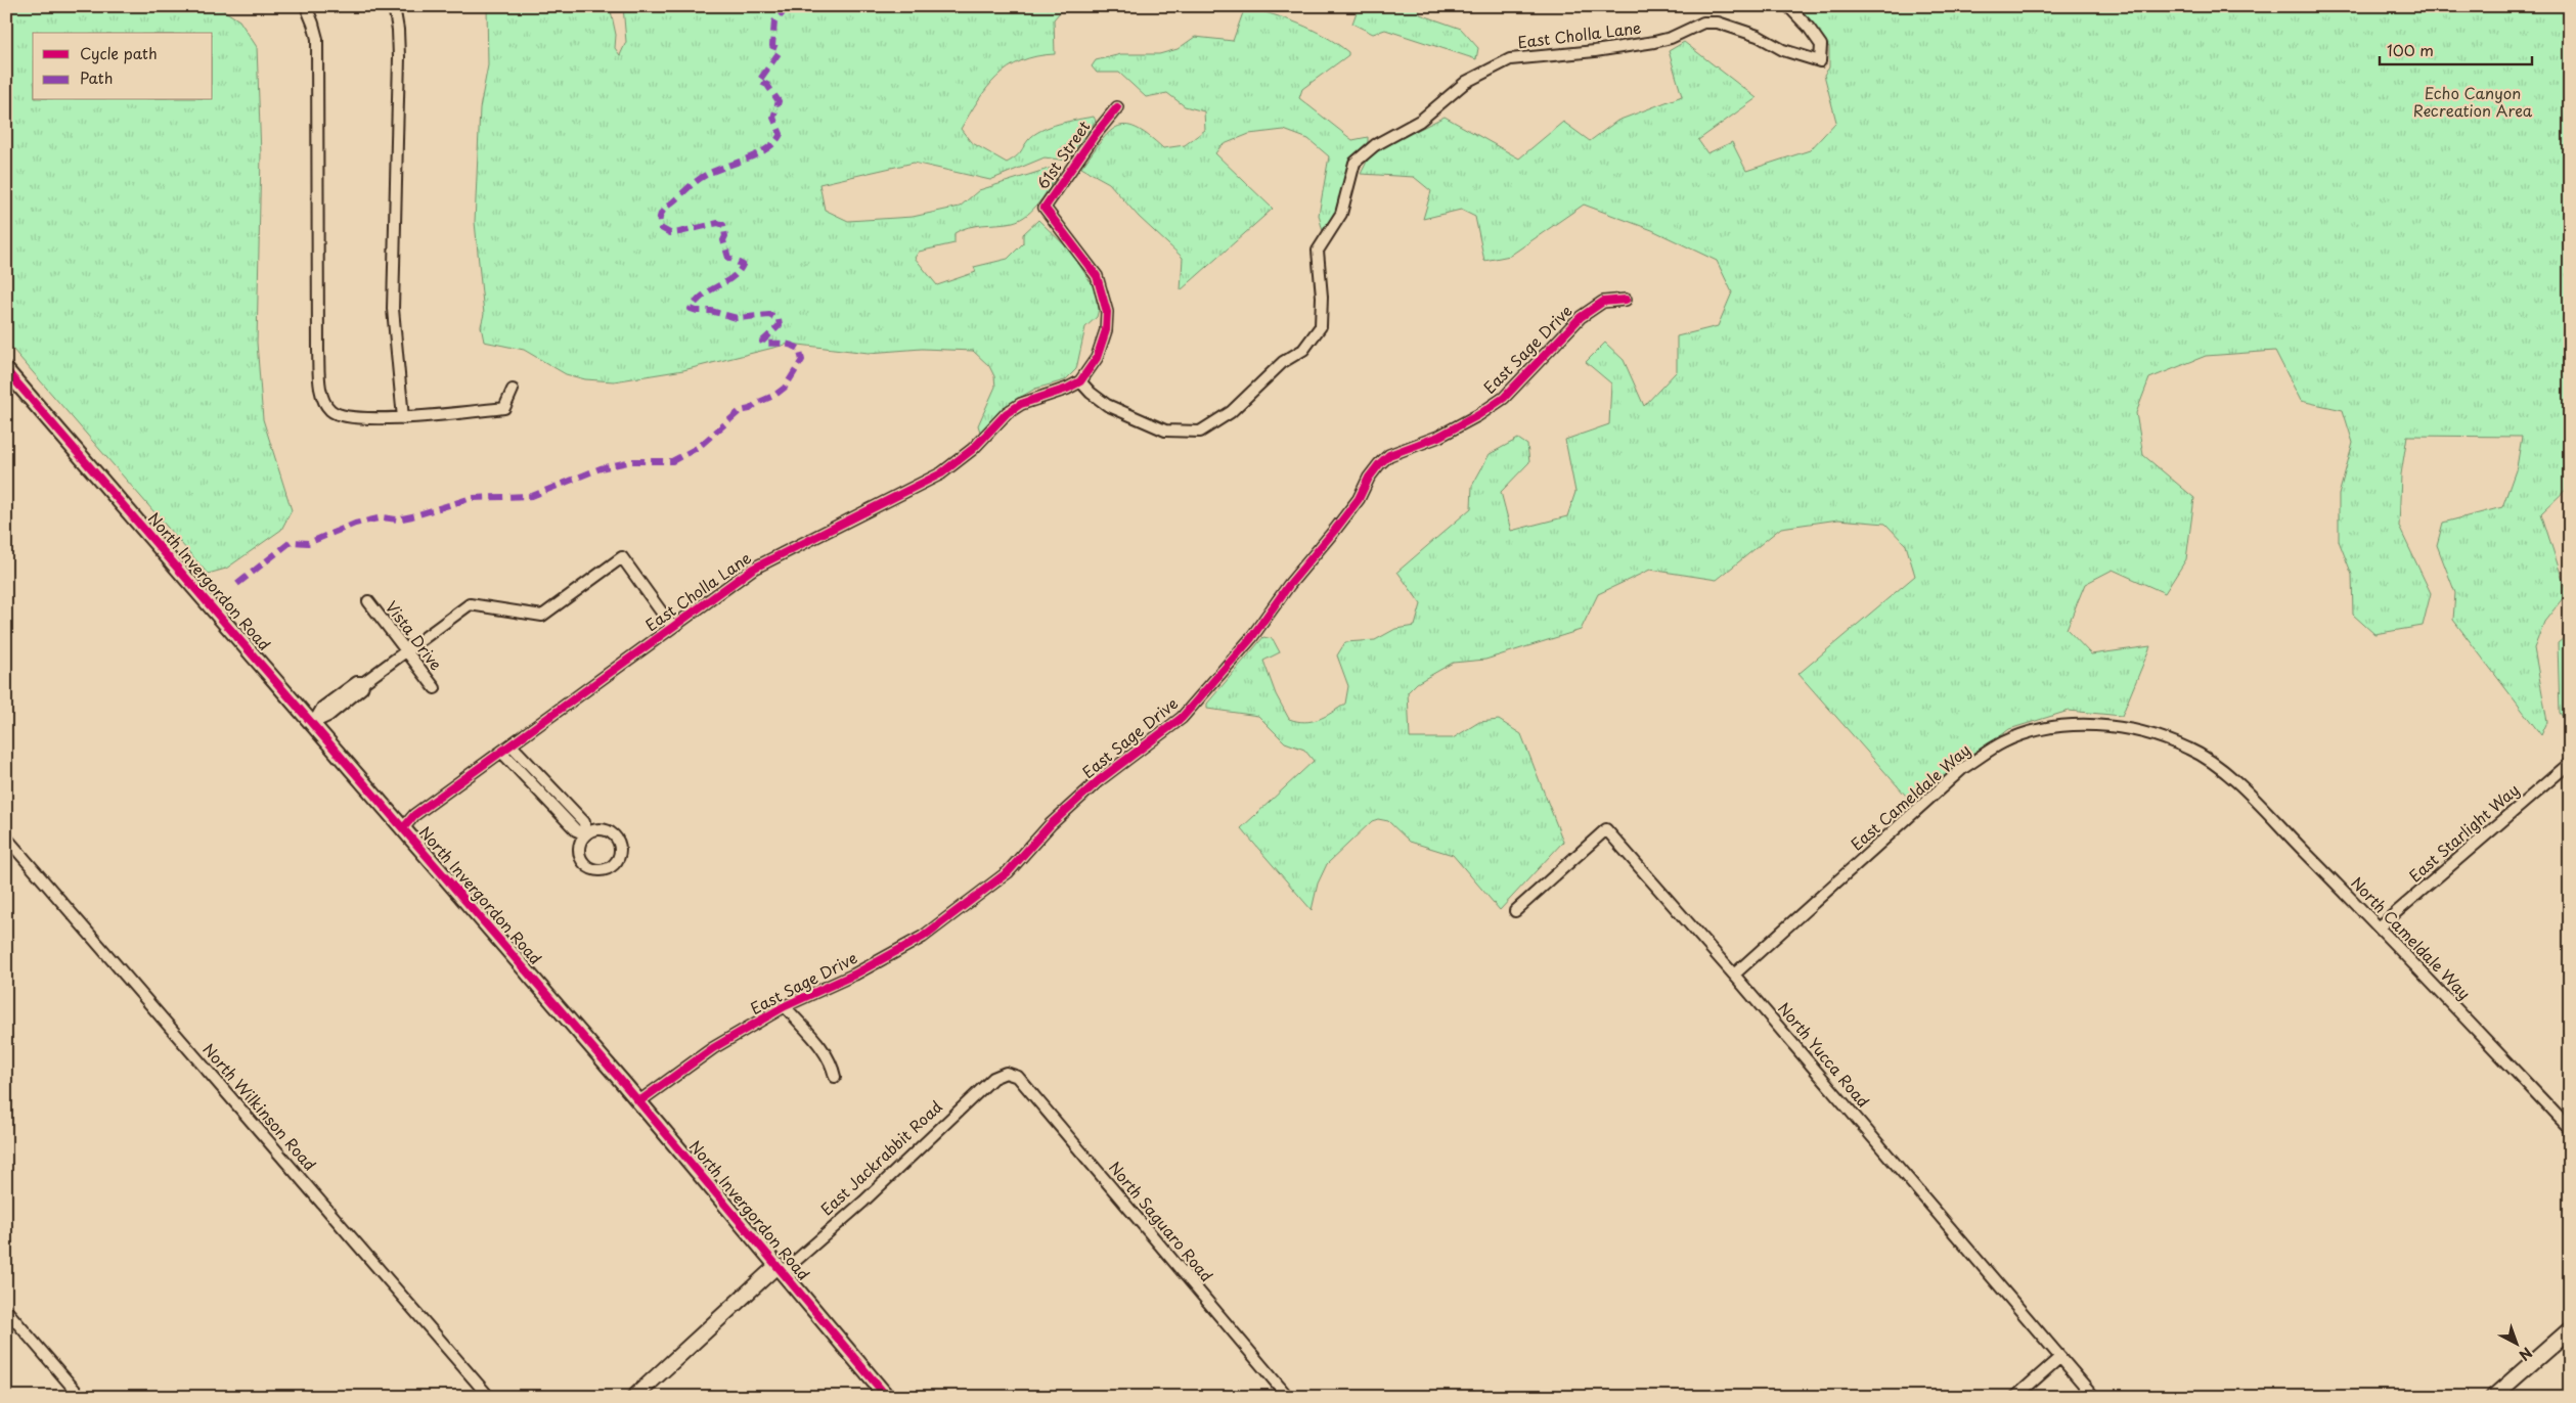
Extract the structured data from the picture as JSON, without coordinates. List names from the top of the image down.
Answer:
{
  "streets": {
    "street": [
      "East Cholla Lane",
      "61st Street",
      "East Sage Drive",
      "North Invergordon Road",
      "Vista Drive",
      "East Cameldale Way",
      "East Starlight Way",
      "North Cameldale Way",
      "North Yucca Road",
      "North Wilkinson Road",
      "East Jackrabbit Road",
      "North Saguaro Road"
    ]
  },
  "crossings": [
    ["East Cholla Lane", "61st Street"],
    ["East Cholla Lane", "North Invergordon Road"],
    ["East Sage Drive", "North Invergordon Road"],
    ["North Invergordon Road", "East Jackrabbit Road"],
    ["East Cameldale Way", "North Cameldale Way"],
    ["East Cameldale Way", "North Yucca Road"],
    ["East Starlight Way", "North Cameldale Way"],
    ["East Jackrabbit Road", "North Saguaro Road"]
  ],
  "parks": ["Echo Canyon Recreation Area"],
  "legend": ["Cycle path", "Path"],
  "scale_bar": "100 m",
  "north": "bottom right"
}
